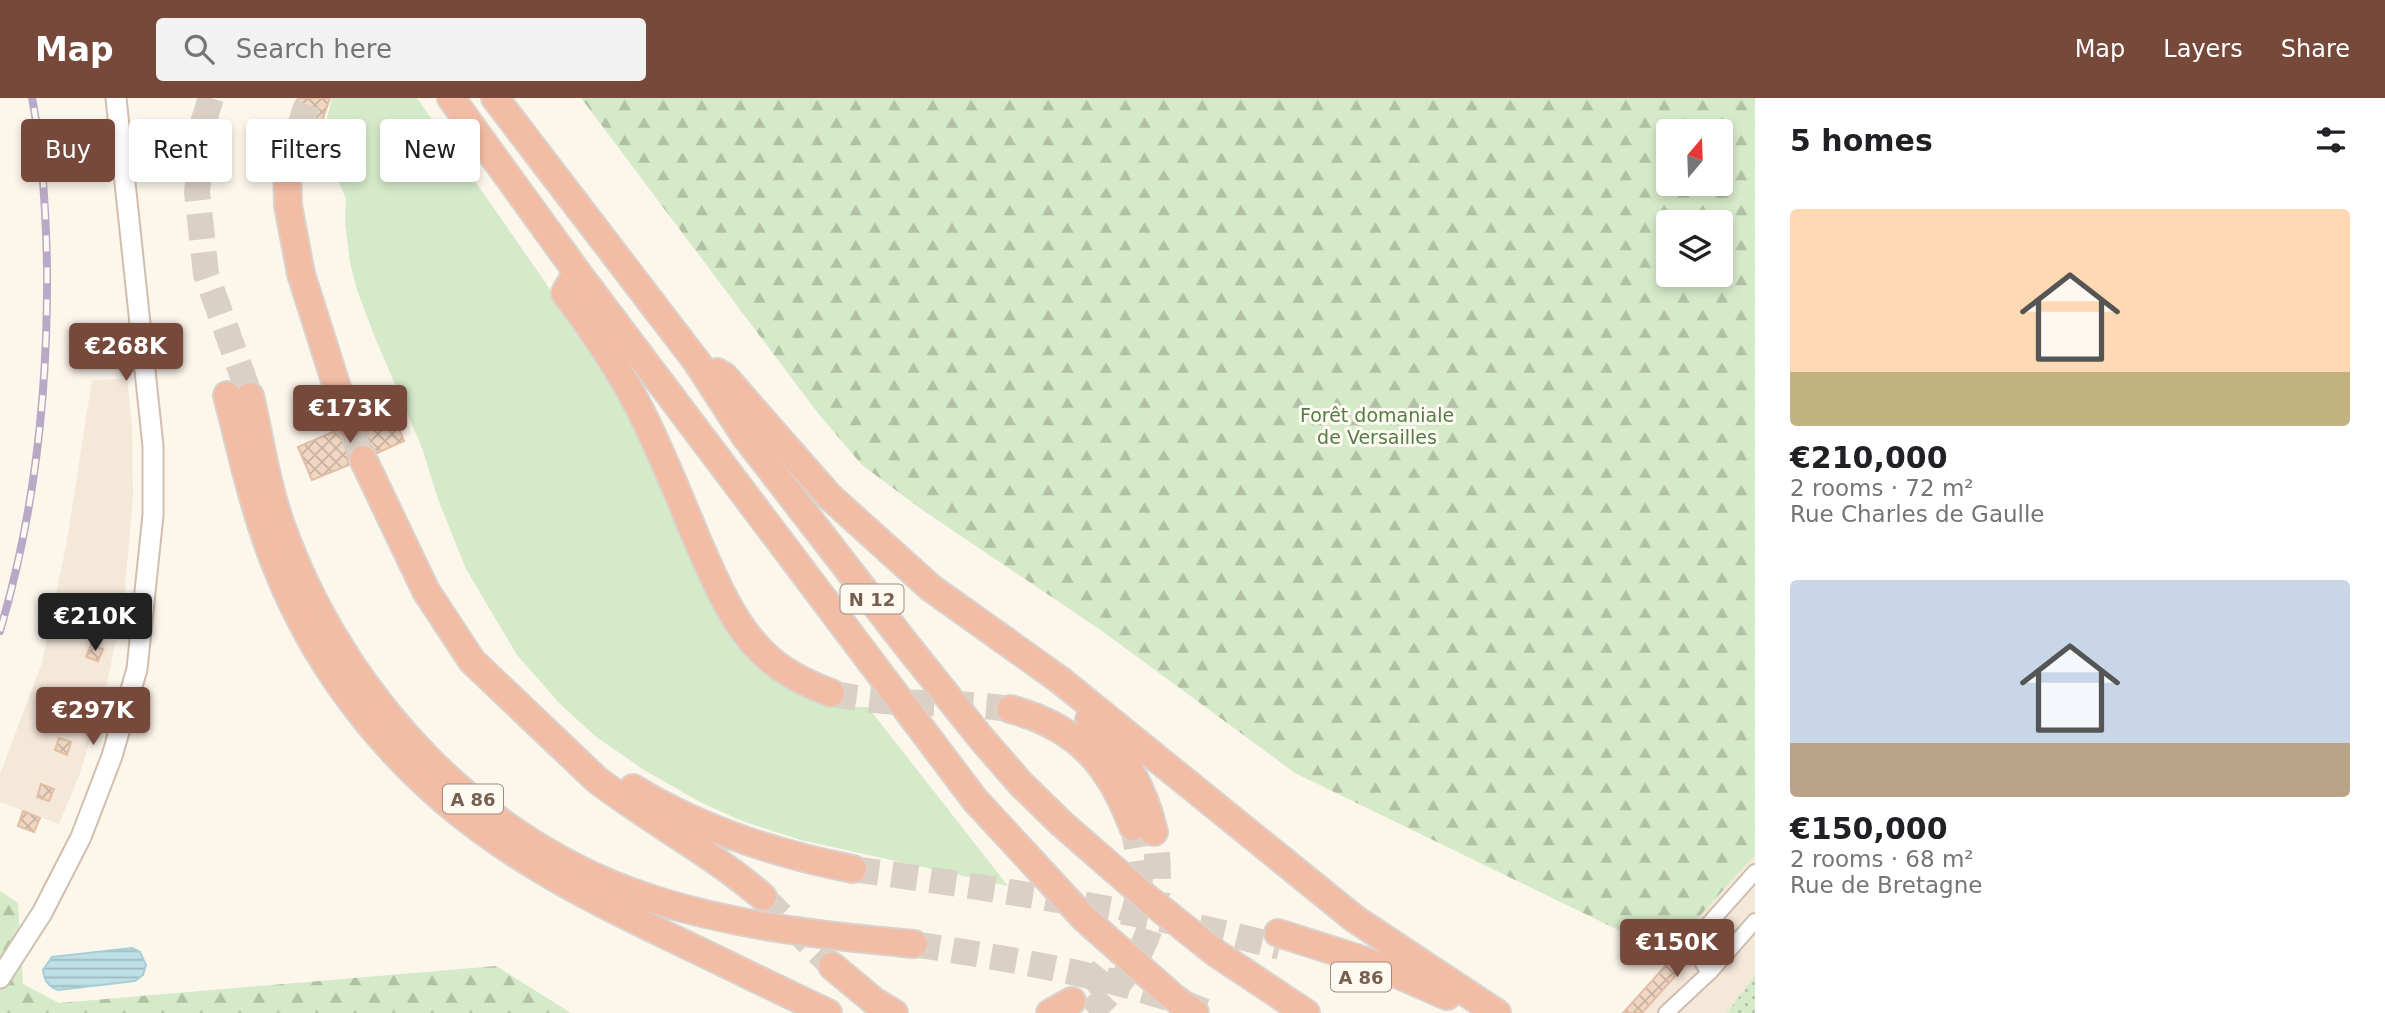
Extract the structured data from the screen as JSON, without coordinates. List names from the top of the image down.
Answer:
{
  "streets": {
    "highway": ["N 12", "A 86"]
  },
  "parks": ["Forêt domaniale de Versailles"],
  "north": "top",
  "page": {
    "header": "Map",
    "search": "Search here",
    "nav": ["Map", "Layers", "Share"],
    "heading": "5 homes",
    "chip": [
      "Buy",
      "Rent",
      "Filters",
      "New"
    ],
    "list": [
      {
        "name": "€210,000",
        "note": "2 rooms · 72 m² · Rue Charles de Gaulle"
      },
      {
        "name": "€150,000",
        "note": "2 rooms · 68 m² · Rue de Bretagne"
      }
    ],
    "price": [
      "€268K",
      "€173K",
      "€210K",
      "€297K",
      "€150K"
    ]
  }
}
